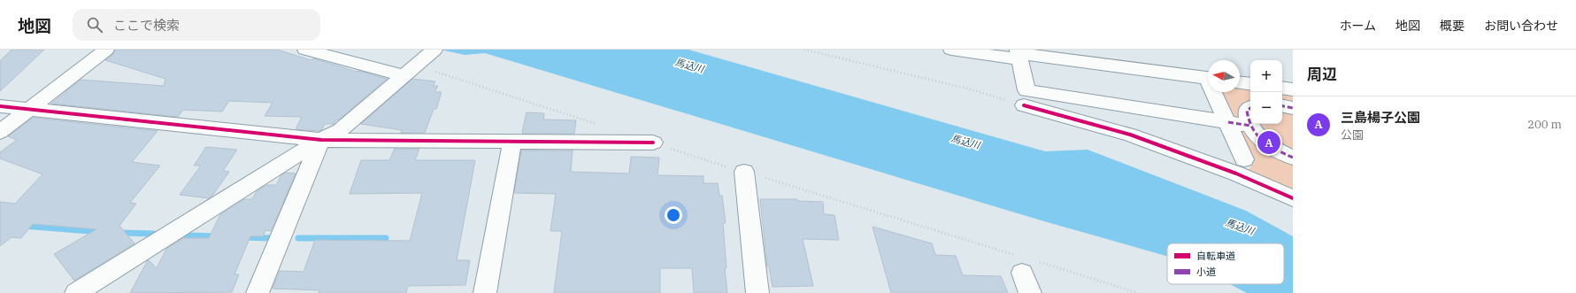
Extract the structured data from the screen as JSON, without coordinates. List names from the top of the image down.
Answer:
{
  "water": ["馬込川"],
  "legend": ["自転車道", "小道"],
  "north": "left",
  "page": {
    "header": "地図",
    "search": "ここで検索",
    "nav": [
      "ホーム",
      "地図",
      "概要",
      "お問い合わせ"
    ],
    "heading": "周辺",
    "map_buttons": ["+", "−"],
    "list": [
      {
        "mark": "A",
        "name": "三島楊子公園",
        "note": "公園",
        "value": "200 m"
      }
    ],
    "pins": "A"
  }
}
